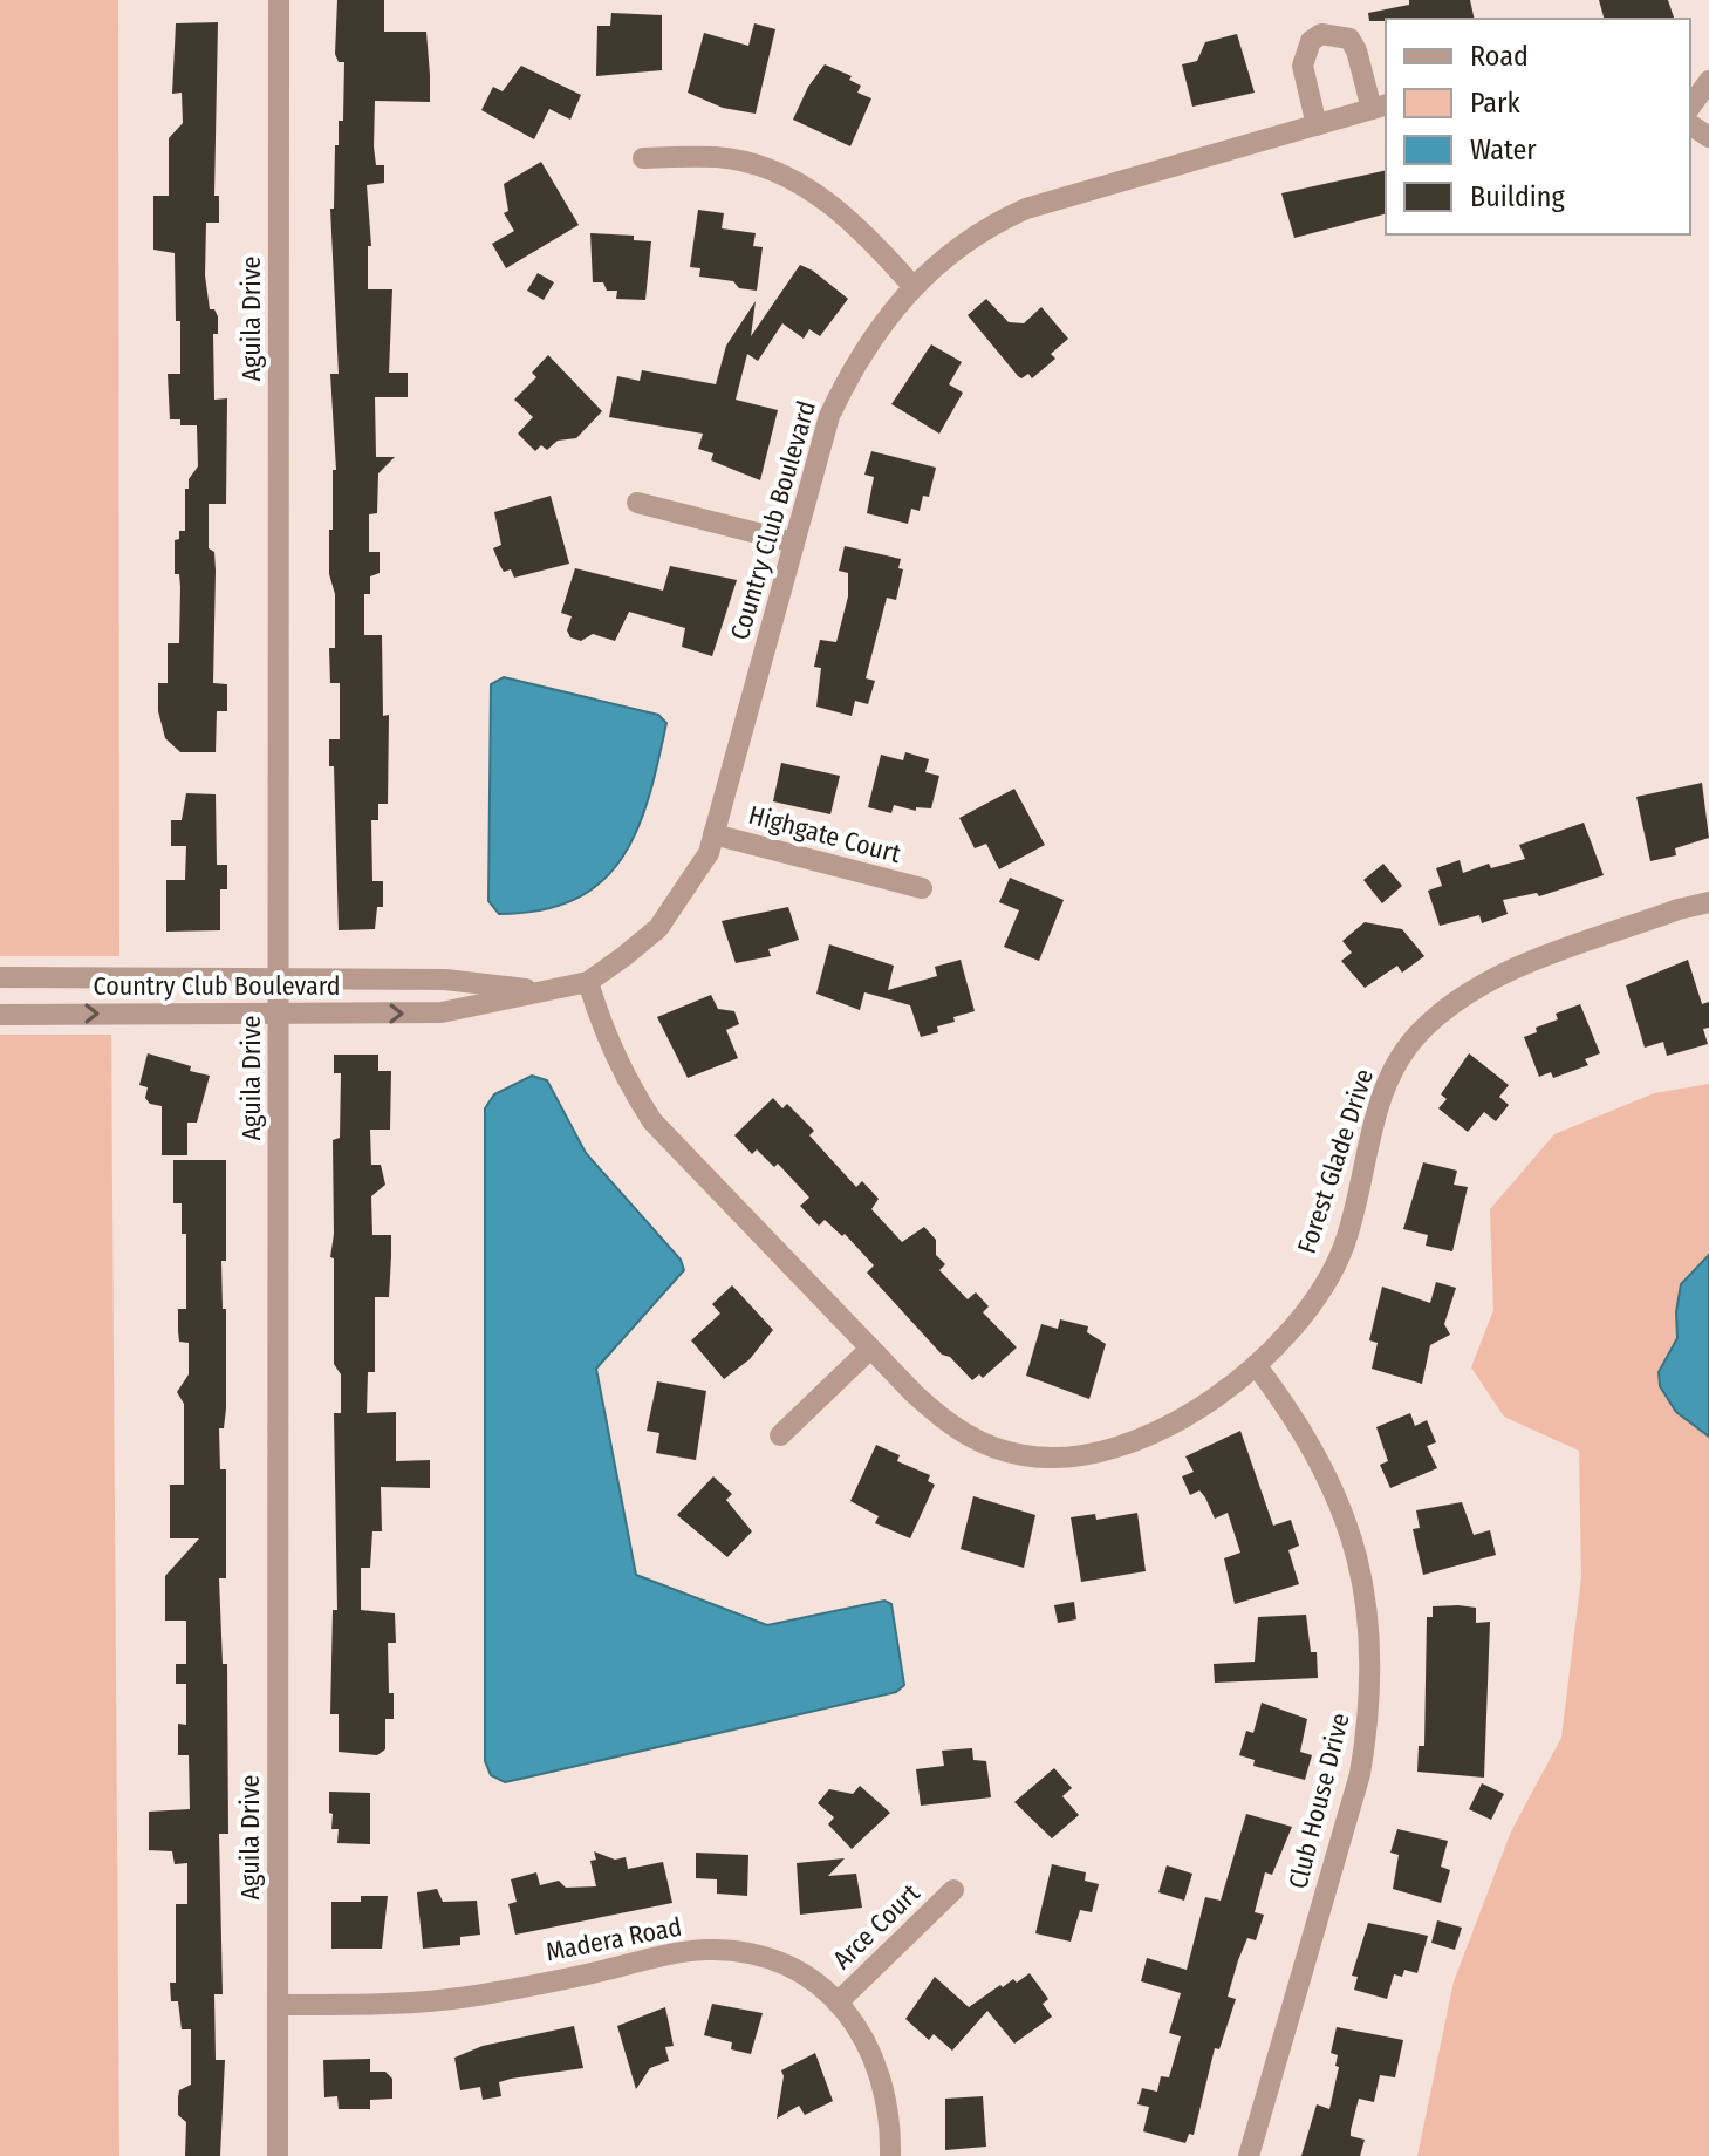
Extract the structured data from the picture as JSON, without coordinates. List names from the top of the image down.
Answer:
{
  "streets": {
    "street": [
      "Aguila Drive",
      "Country Club Boulevard",
      "Highgate Court",
      "Forest Glade Drive",
      "Club House Drive",
      "Arce Court",
      "Madera Road"
    ]
  },
  "crossings": [
    ["Aguila Drive", "Country Club Boulevard"],
    ["Aguila Drive", "Madera Road"],
    ["Country Club Boulevard", "Highgate Court"],
    ["Country Club Boulevard", "Forest Glade Drive"],
    ["Forest Glade Drive", "Club House Drive"],
    ["Arce Court", "Madera Road"]
  ],
  "legend": [
    "Road",
    "Park",
    "Water",
    "Building"
  ]
}
